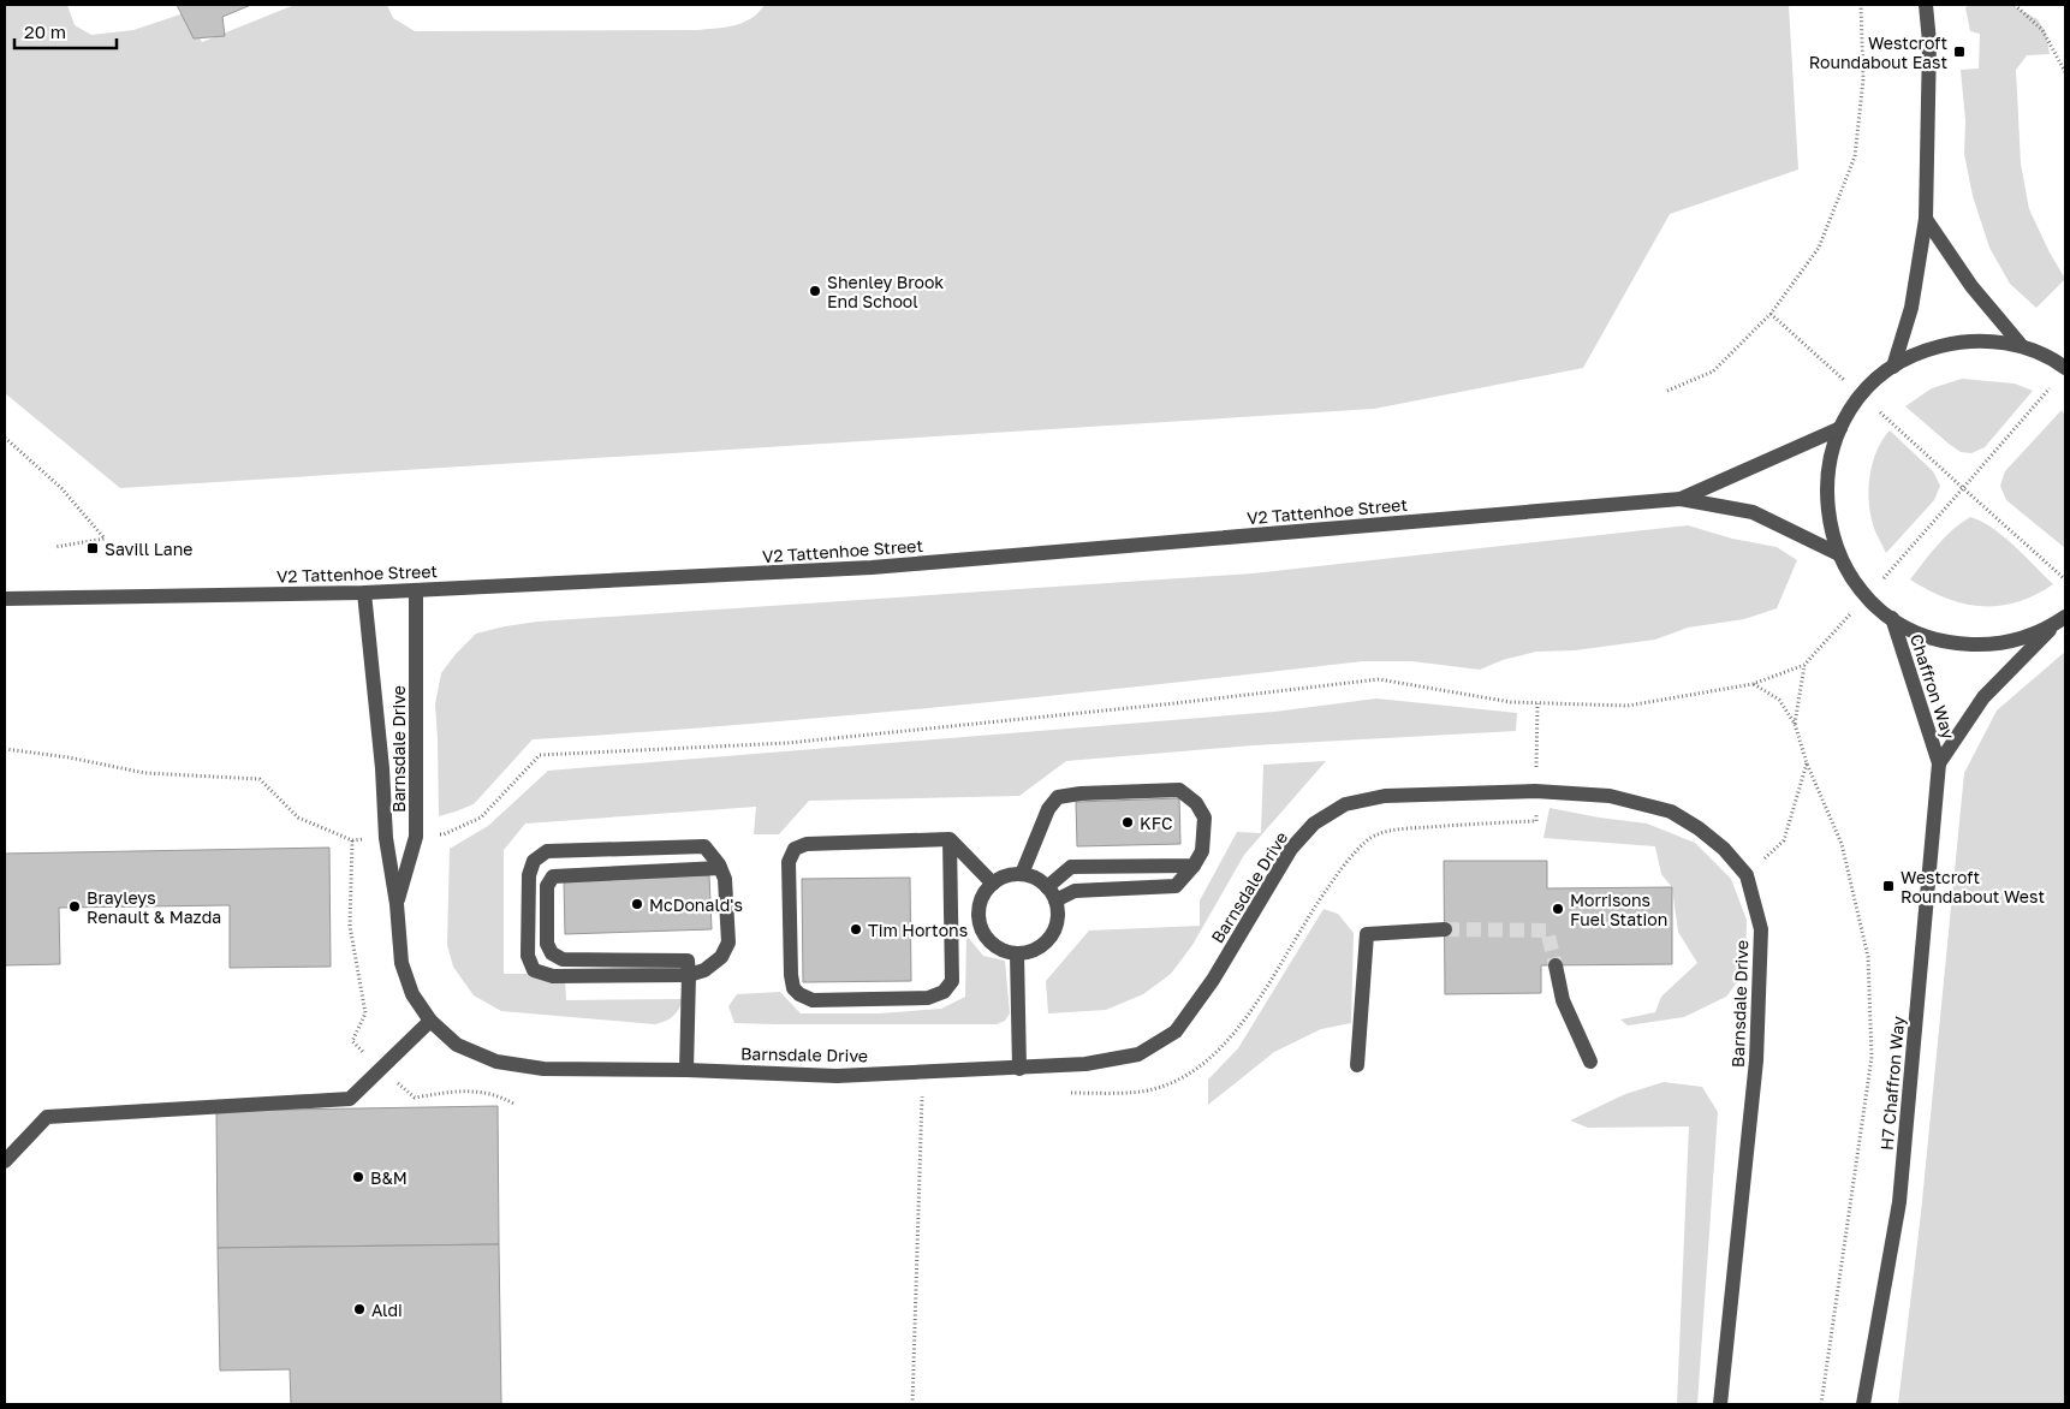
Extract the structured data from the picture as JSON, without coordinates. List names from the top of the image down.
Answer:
{
  "streets": {
    "street": [
      "V2 Tattenhoe Street",
      "Chaffron Way",
      "Barnsdale Drive",
      "H7 Chaffron Way"
    ]
  },
  "crossings": [
    ["V2 Tattenhoe Street", "Barnsdale Drive"],
    ["Chaffron Way", "H7 Chaffron Way"]
  ],
  "places": {
    "transit": ["Westcroft Roundabout East", "Savill Lane", "Westcroft Roundabout West"],
    "other": [
      "Shenley Brook End School",
      "KFC",
      "McDonald's",
      "Brayleys Renault & Mazda",
      "Morrisons Fuel Station",
      "Tim Hortons",
      "B&M",
      "Aldi"
    ]
  },
  "scale_bar": "20 m"
}
